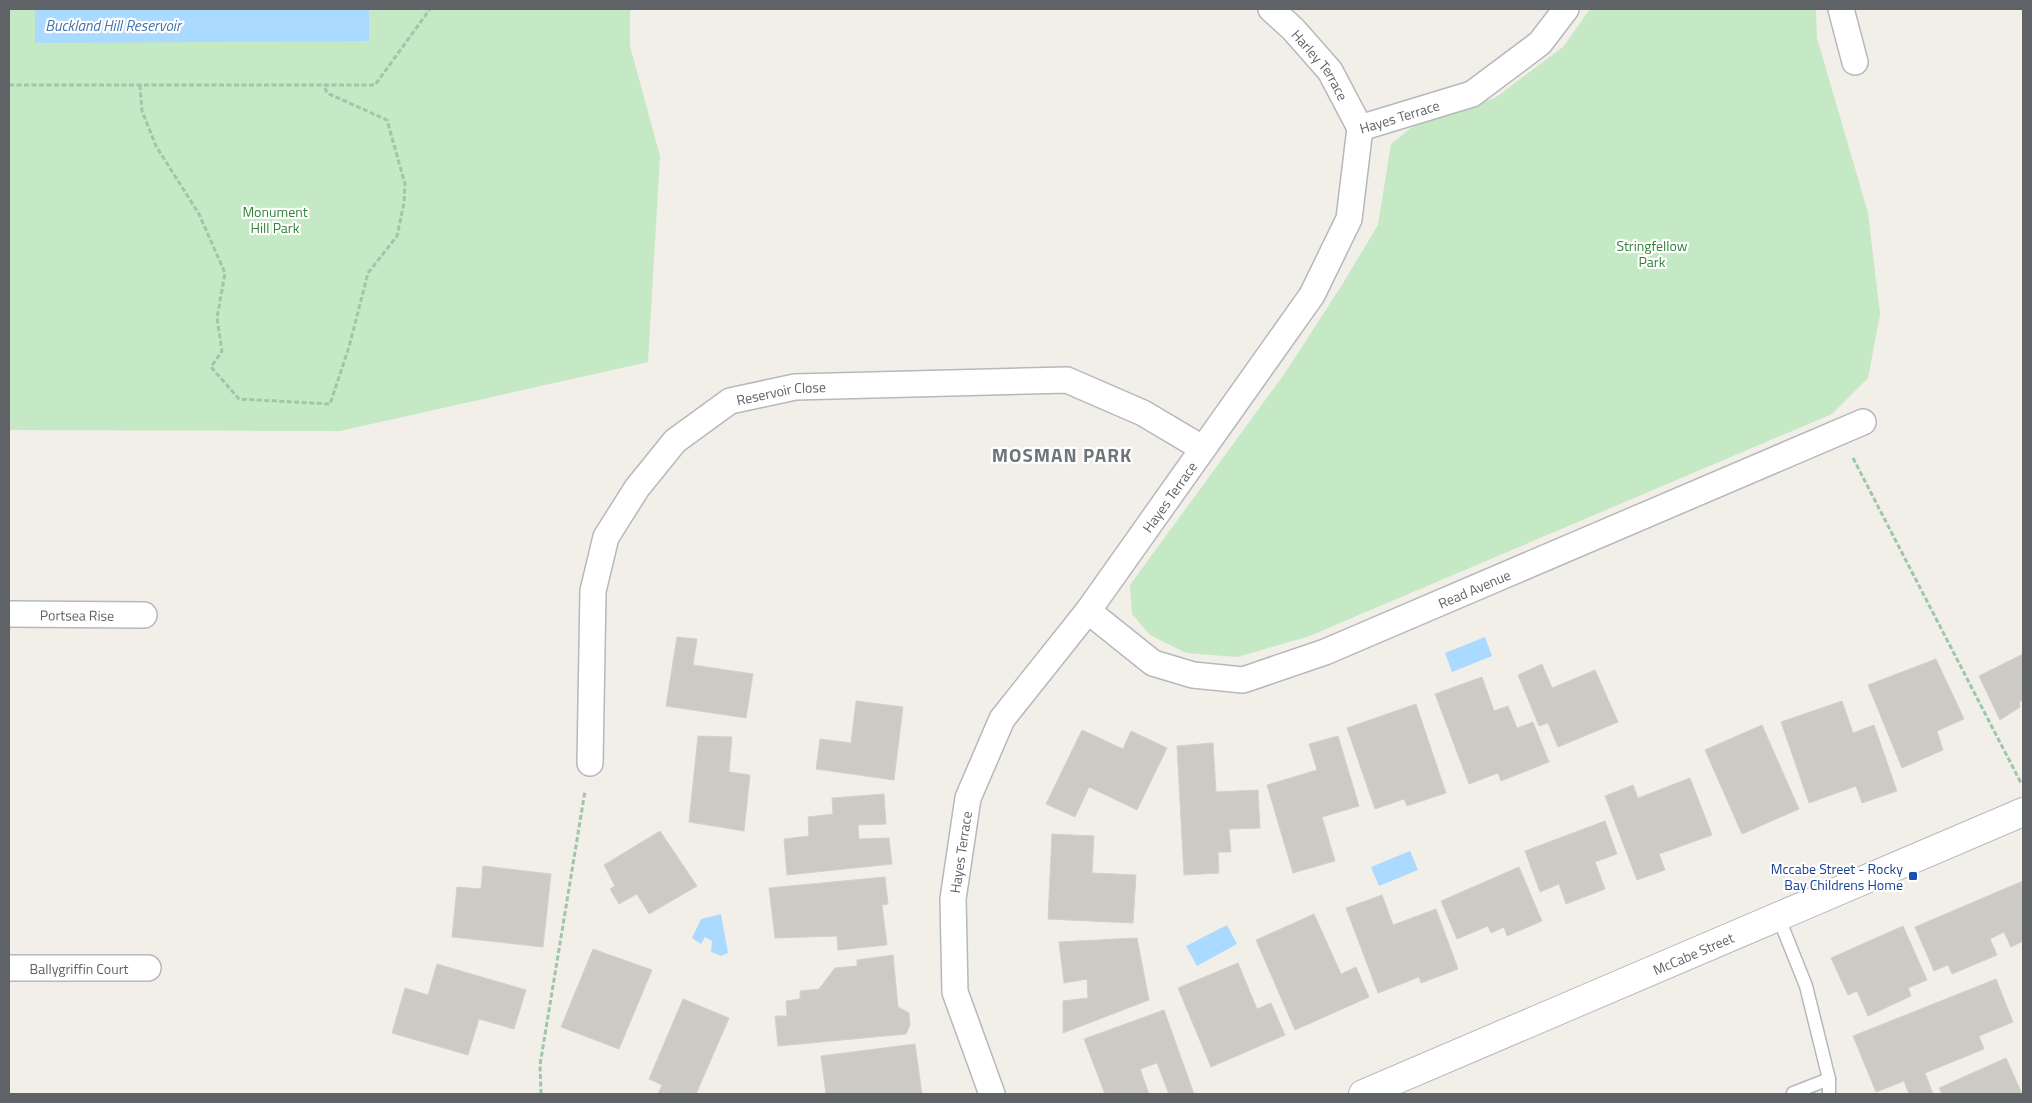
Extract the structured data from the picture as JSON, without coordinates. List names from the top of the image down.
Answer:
{
  "streets": {
    "street": [
      "Harley Terrace",
      "Hayes Terrace",
      "Reservoir Close",
      "Read Avenue",
      "Portsea Rise",
      "McCabe Street",
      "Ballygriffin Court"
    ]
  },
  "crossings": [
    ["Harley Terrace", "Hayes Terrace"],
    ["Hayes Terrace", "Reservoir Close"],
    ["Hayes Terrace", "Read Avenue"]
  ],
  "districts": ["MOSMAN PARK"],
  "water": ["Buckland Hill Reservoir"],
  "parks": ["Monument Hill Park", "Stringfellow Park"],
  "places": {
    "transit": ["Mccabe Street - Rocky Bay Childrens Home"]
  }
}
